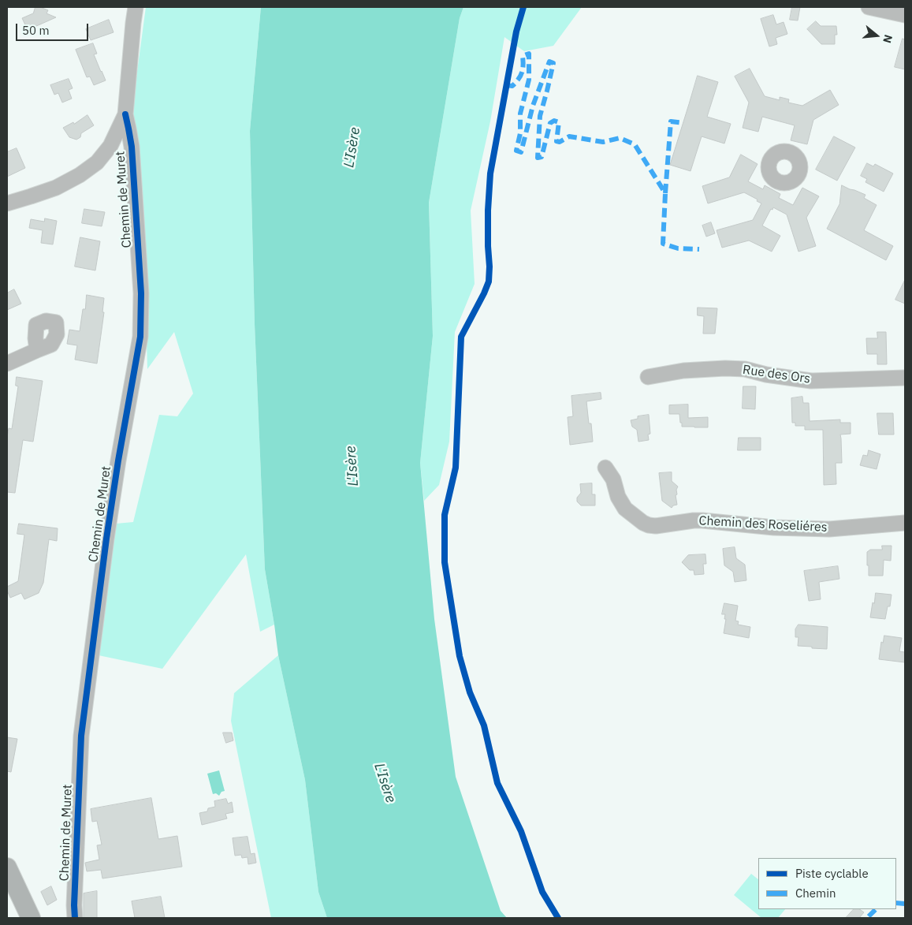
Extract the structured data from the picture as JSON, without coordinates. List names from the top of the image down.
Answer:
{
  "streets": {
    "street": ["Chemin de Muret", "Rue des Ors", "Chemin des Roseliéres"]
  },
  "water": ["L'Isère"],
  "legend": ["Piste cyclable", "Chemin"],
  "scale_bar": "50 m",
  "north": "right"
}
